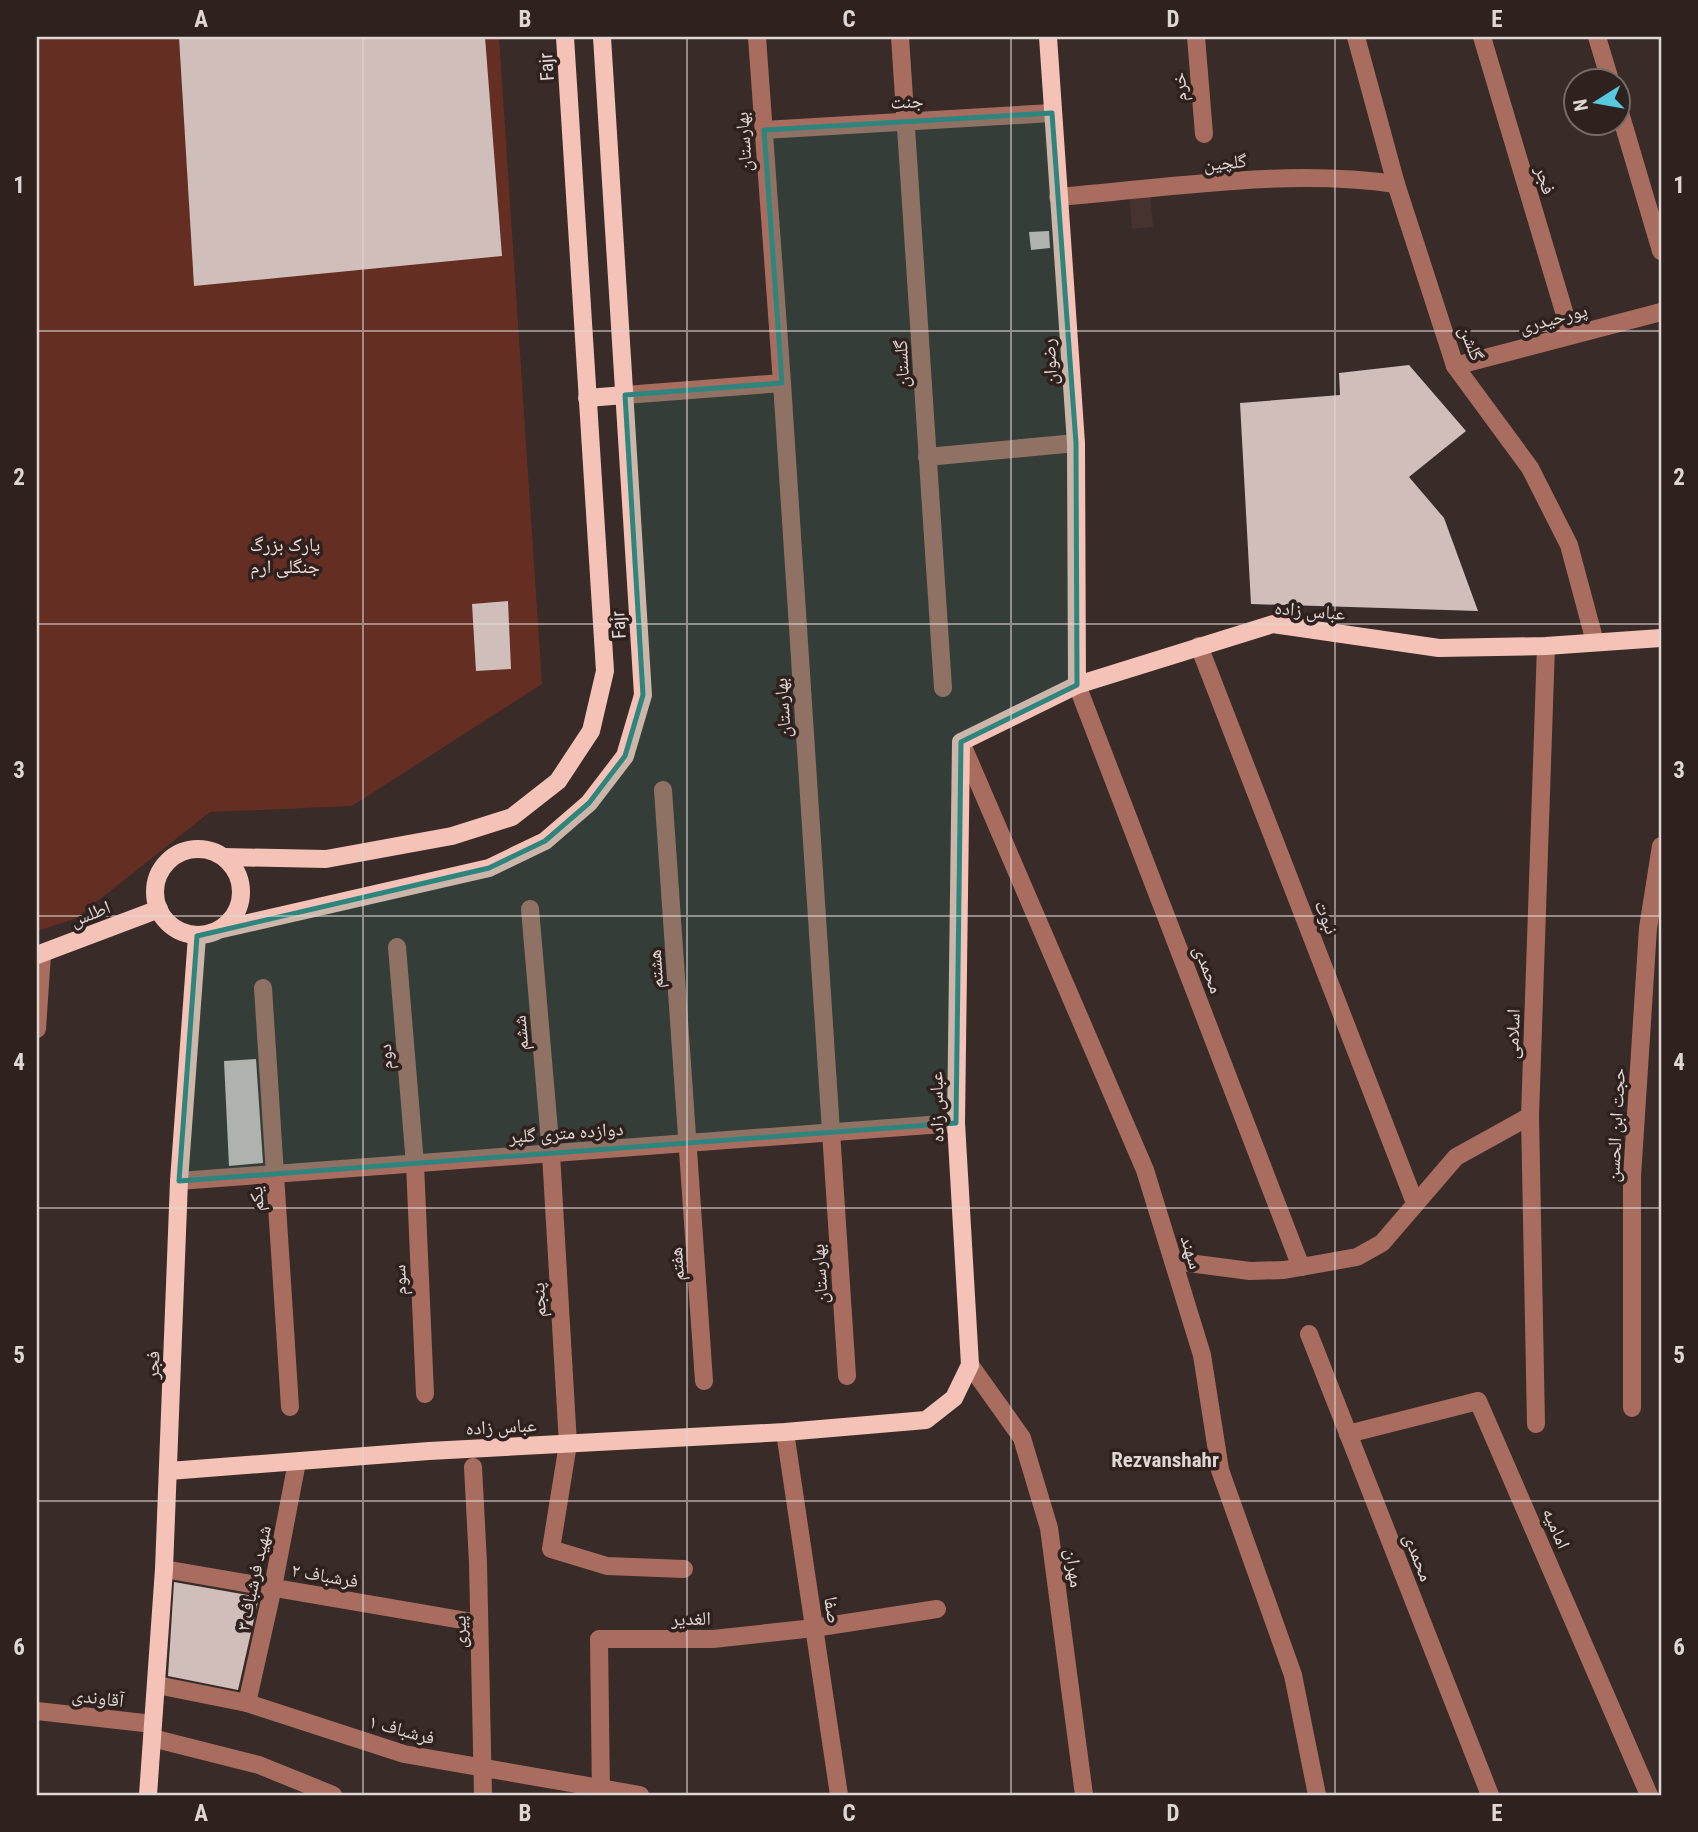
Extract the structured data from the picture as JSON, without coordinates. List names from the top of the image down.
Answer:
{
  "streets": {
    "main road": [
      "Fajr",
      "فجر",
      "رضوان",
      "عباس زاده",
      "اطلس"
    ],
    "street": [
      "خرم",
      "جنت",
      "بهارستان",
      "گلچین",
      "پورحیدری",
      "گلشن",
      "گلستان",
      "نبوت",
      "هشتم",
      "محمدی",
      "ششم",
      "اسلامی",
      "دوم",
      "حجت ابن الحسن",
      "دوازده متری گلپر",
      "یکم",
      "سهند",
      "هفتم",
      "سوم",
      "پنجم",
      "امامیه",
      "مهران",
      "فرشباف ۲",
      "شهید فرشباف ۳",
      "صفا",
      "الغدیر",
      "پیری",
      "آقاوندی",
      "فرشباف ۱"
    ]
  },
  "crossings": [
    ["Fajr", "فجر"],
    ["Fajr", "اطلس"],
    ["جنت", "بهارستان"],
    ["جنت", "رضوان"],
    ["جنت", "گلستان"],
    ["بهارستان", "دوازده متری گلپر"],
    ["گلچین", "گلشن"],
    ["گلچین", "رضوان"],
    ["فجر", "پورحیدری"],
    ["فجر", "عباس زاده"],
    ["فجر", "اطلس"],
    ["فجر", "دوازده متری گلپر"],
    ["فجر", "فرشباف ۲"],
    ["فجر", "آقاوندی"],
    ["فجر", "فرشباف ۱"],
    ["پورحیدری", "گلشن"],
    ["گلشن", "عباس زاده"],
    ["رضوان", "عباس زاده"],
    ["رضوان", "محمدی"],
    ["عباس زاده", "نبوت"],
    ["عباس زاده", "محمدی"],
    ["عباس زاده", "اسلامی"],
    ["عباس زاده", "دوازده متری گلپر"],
    ["عباس زاده", "سهند"],
    ["عباس زاده", "پنجم"],
    ["عباس زاده", "مهران"],
    ["عباس زاده", "شهید فرشباف ۳"],
    ["عباس زاده", "صفا"],
    ["هشتم", "دوازده متری گلپر"],
    ["هشتم", "هفتم"],
    ["محمدی", "امامیه"],
    ["ششم", "دوازده متری گلپر"],
    ["ششم", "پنجم"],
    ["دوم", "دوازده متری گلپر"],
    ["دوم", "سوم"],
    ["دوازده متری گلپر", "یکم"],
    ["دوازده متری گلپر", "هفتم"],
    ["دوازده متری گلپر", "سوم"],
    ["دوازده متری گلپر", "پنجم"],
    ["فرشباف ۲", "شهید فرشباف ۳"],
    ["فرشباف ۲", "پیری"],
    ["شهید فرشباف ۳", "فرشباف ۱"],
    ["صفا", "الغدیر"],
    ["الغدیر", "فرشباف ۱"],
    ["پیری", "فرشباف ۱"]
  ],
  "districts": ["Rezvanshahr"],
  "parks": ["پارک بزرگ جنگلی ارم"],
  "north": "left",
  "grid": {
    "columns": [
      "A",
      "B",
      "C",
      "D",
      "E"
    ],
    "rows": [
      "1",
      "2",
      "3",
      "4",
      "5",
      "6"
    ]
  }
}
